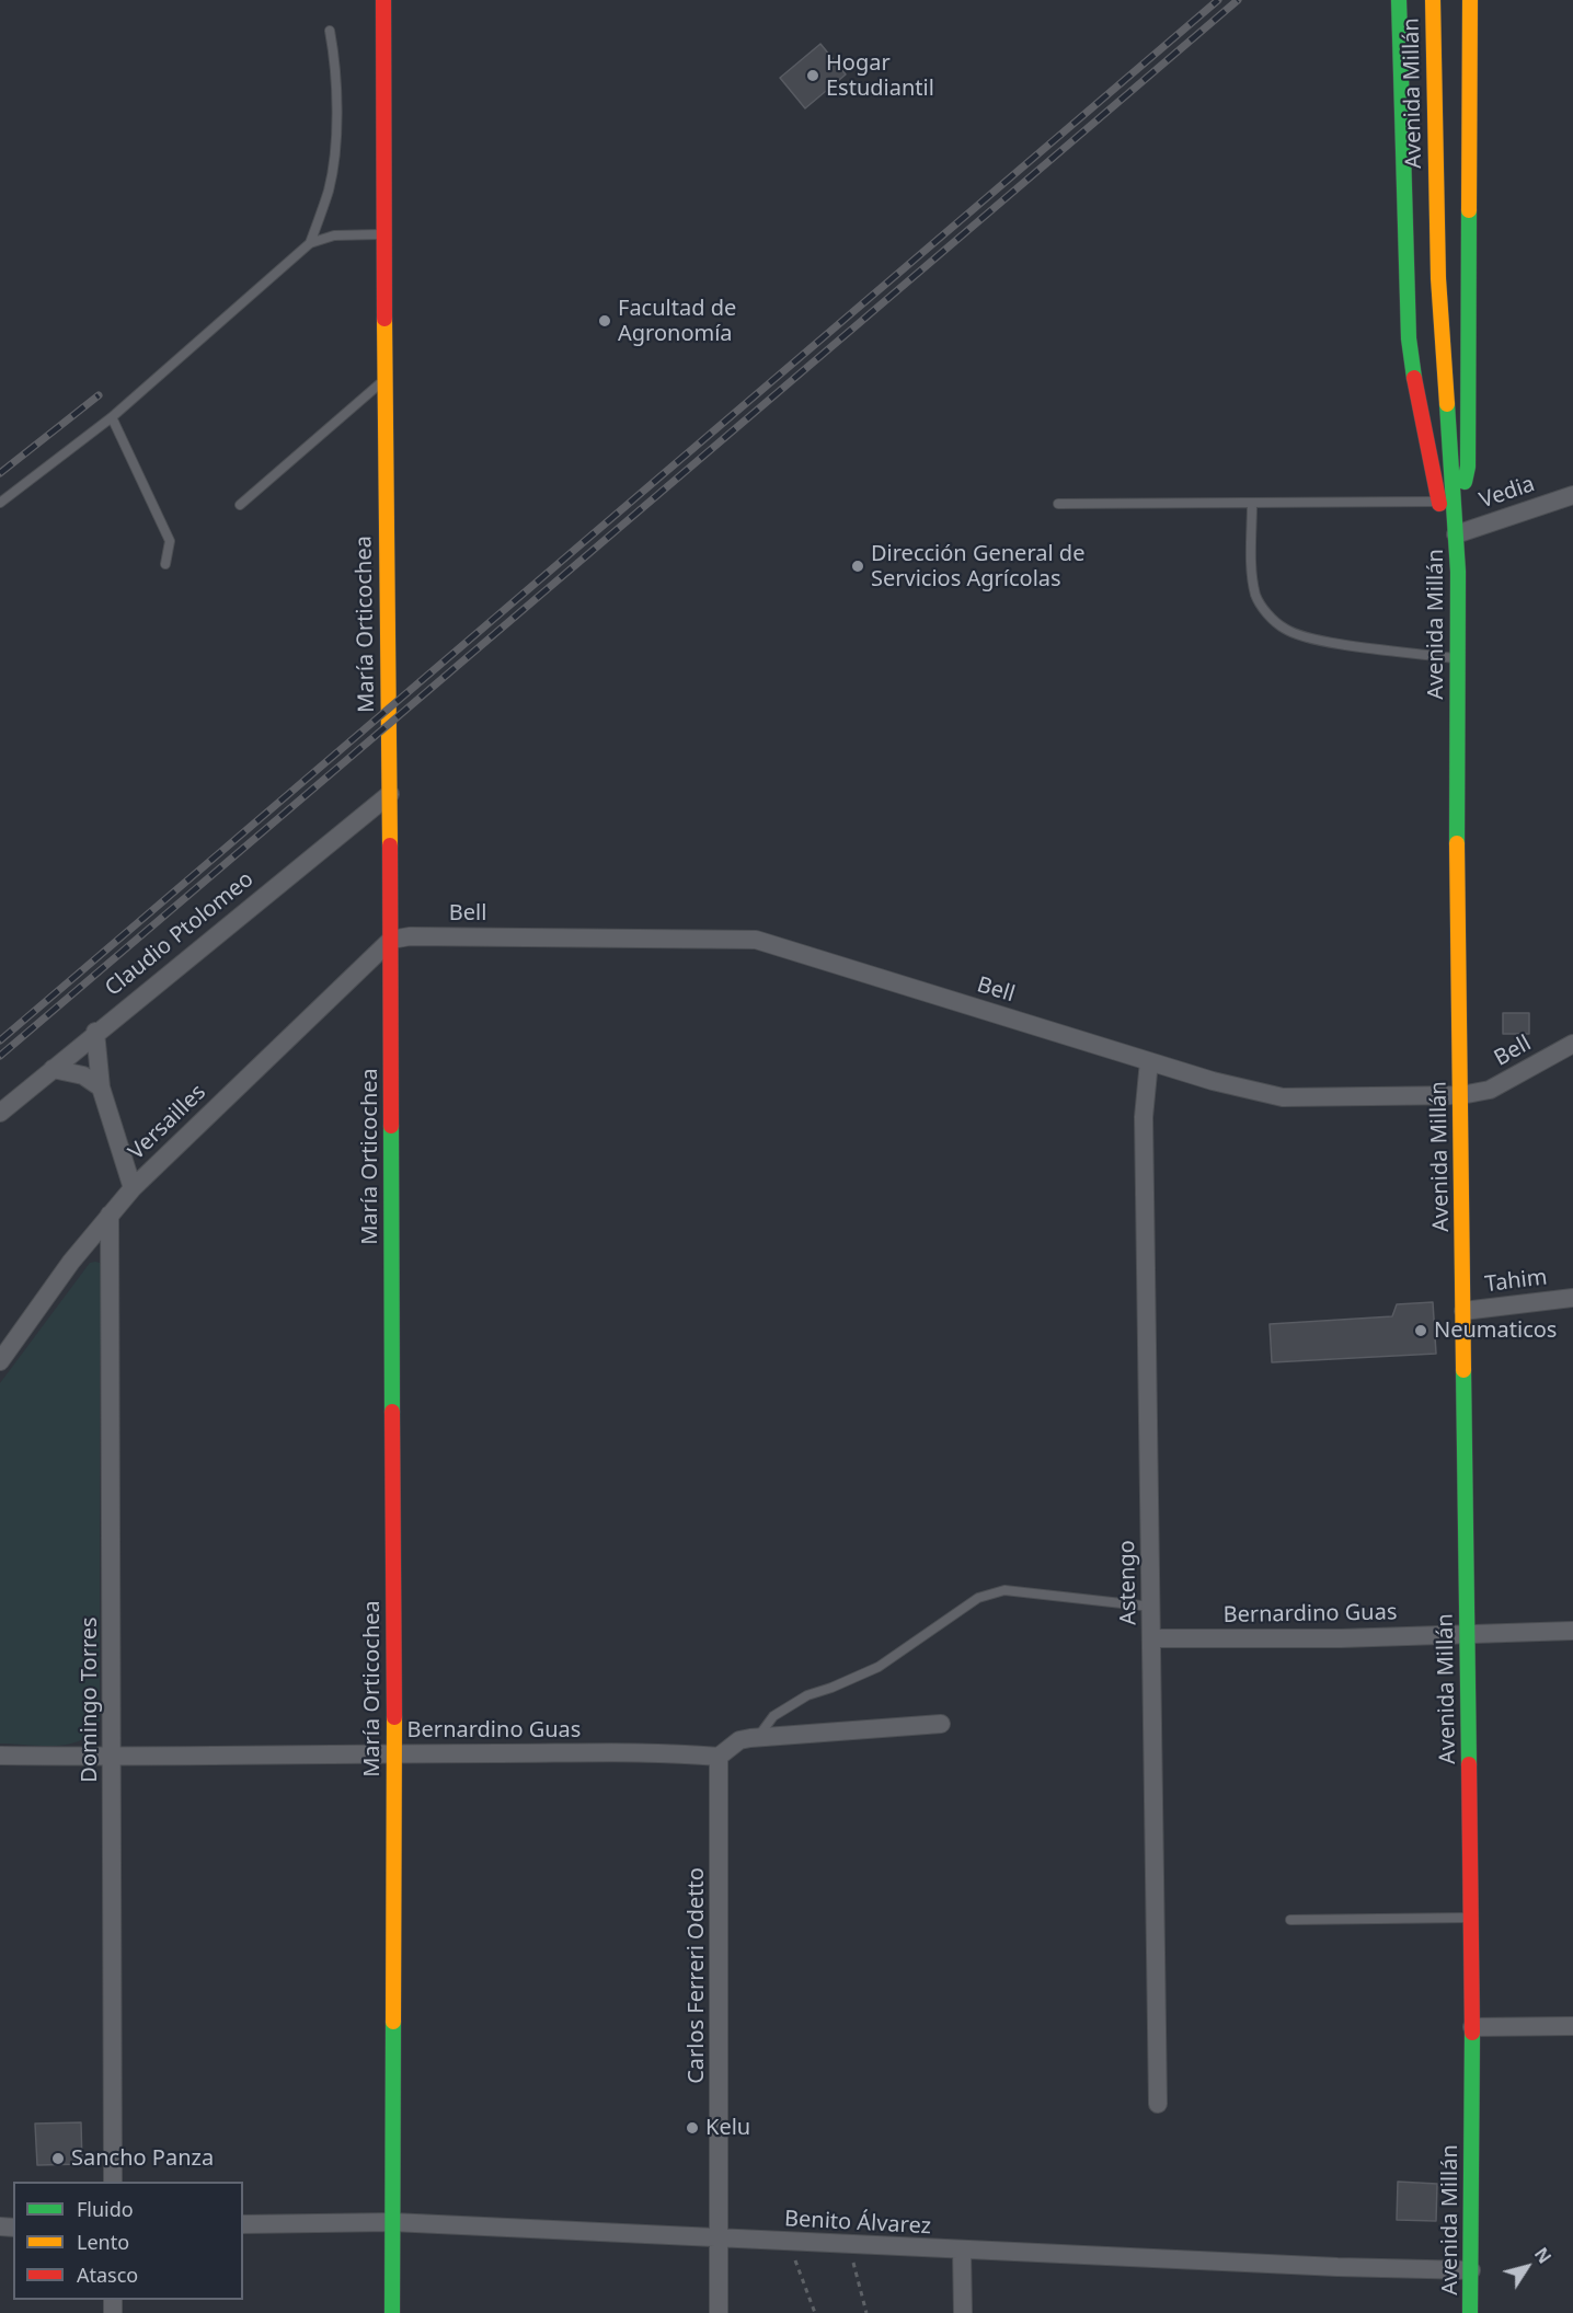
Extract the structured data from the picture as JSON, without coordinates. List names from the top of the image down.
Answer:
{
  "streets": {
    "main road": ["Avenida Millán", "María Orticochea"],
    "street": [
      "Vedia",
      "Bell",
      "Claudio Ptolomeo",
      "Versailles",
      "Tahim",
      "Astengo",
      "Bernardino Guas",
      "Domingo Torres",
      "Carlos Ferreri Odetto",
      "Benito Álvarez"
    ]
  },
  "crossings": [
    ["Avenida Millán", "Vedia"],
    ["Avenida Millán", "Bell"],
    ["Avenida Millán", "Tahim"],
    ["Avenida Millán", "Bernardino Guas"],
    ["Avenida Millán", "Benito Álvarez"],
    ["María Orticochea", "Bell"],
    ["María Orticochea", "Claudio Ptolomeo"],
    ["María Orticochea", "Versailles"],
    ["María Orticochea", "Bernardino Guas"],
    ["María Orticochea", "Benito Álvarez"],
    ["Bell", "Versailles"],
    ["Bell", "Astengo"],
    ["Versailles", "Domingo Torres"],
    ["Astengo", "Bernardino Guas"],
    ["Bernardino Guas", "Domingo Torres"],
    ["Bernardino Guas", "Carlos Ferreri Odetto"],
    ["Carlos Ferreri Odetto", "Benito Álvarez"]
  ],
  "places": [
    "Hogar Estudiantil",
    "Facultad de Agronomía",
    "Dirección General de Servicios Agrícolas",
    "Neumaticos",
    "Kelu",
    "Sancho Panza"
  ],
  "legend": ["Fluido", "Lento", "Atasco"],
  "north": "top right"
}
